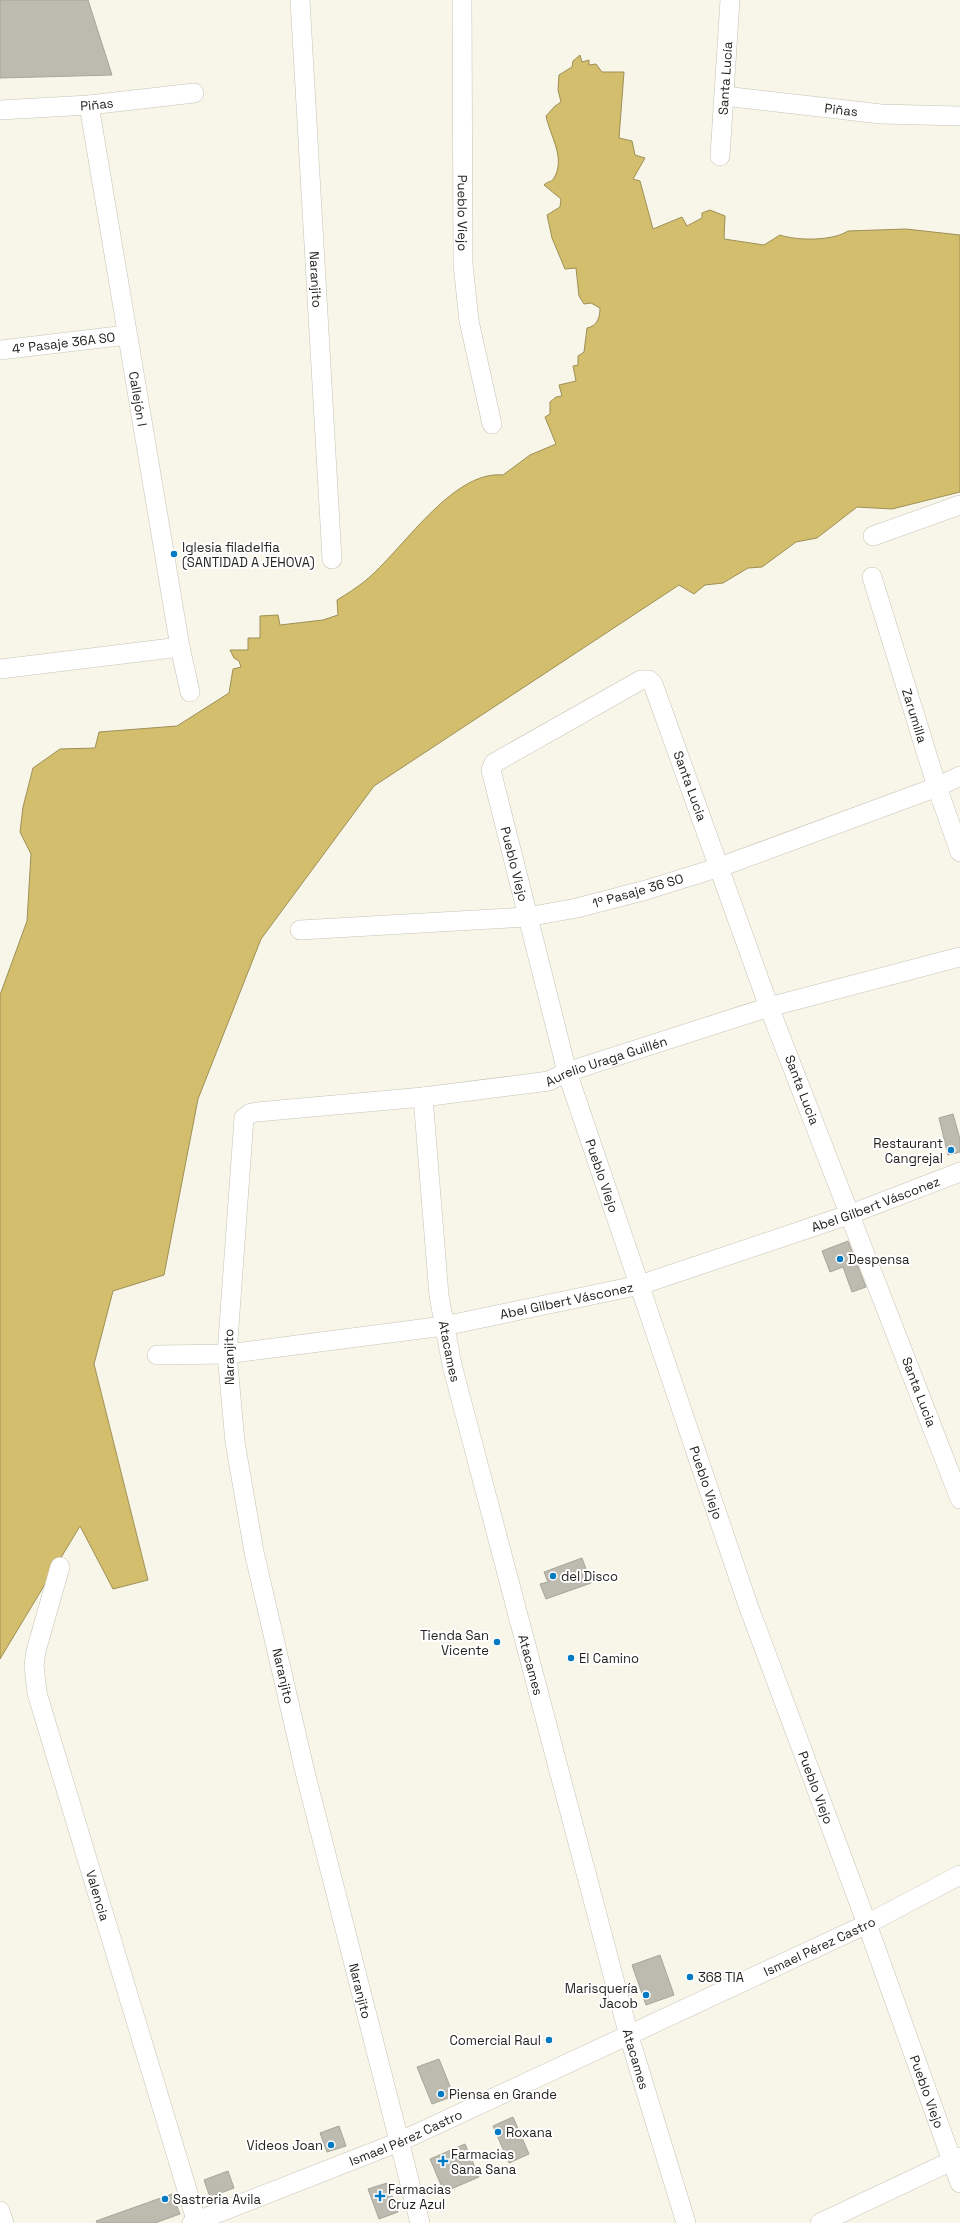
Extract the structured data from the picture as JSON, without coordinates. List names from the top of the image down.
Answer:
{
  "streets": {
    "street": [
      "Santa Lucía",
      "Piñas",
      "Pueblo Viejo",
      "Naranjito",
      "4° Pasaje 36A SO",
      "Callejón I",
      "Zarumilla",
      "Santa Lucia",
      "1º Pasaje 36 SO",
      "Aurelio Uraga Guillén",
      "Abel Gilbert Vásconez",
      "Atacames",
      "Valencia",
      "Ismael Pérez Castro"
    ]
  },
  "crossings": [
    ["Santa Lucía", "Piñas"],
    ["Piñas", "Callejón I"],
    ["Pueblo Viejo", "Santa Lucia"],
    ["Pueblo Viejo", "1º Pasaje 36 SO"],
    ["Pueblo Viejo", "Aurelio Uraga Guillén"],
    ["Pueblo Viejo", "Abel Gilbert Vásconez"],
    ["Pueblo Viejo", "Ismael Pérez Castro"],
    ["Naranjito", "Aurelio Uraga Guillén"],
    ["Naranjito", "Abel Gilbert Vásconez"],
    ["Naranjito", "Ismael Pérez Castro"],
    ["4° Pasaje 36A SO", "Callejón I"],
    ["Zarumilla", "1º Pasaje 36 SO"],
    ["Santa Lucia", "1º Pasaje 36 SO"],
    ["Santa Lucia", "Aurelio Uraga Guillén"],
    ["Santa Lucia", "Abel Gilbert Vásconez"],
    ["Aurelio Uraga Guillén", "Atacames"],
    ["Abel Gilbert Vásconez", "Atacames"],
    ["Atacames", "Ismael Pérez Castro"],
    ["Valencia", "Ismael Pérez Castro"]
  ],
  "places": {
    "other": [
      "Iglesia filadelfia (SANTIDAD A JEHOVA)",
      "Restaurant Cangrejal",
      "Despensa",
      "del Disco",
      "Tienda San Vicente",
      "El Camino",
      "368 TIA",
      "Marisquería Jacob",
      "Comercial Raul",
      "Piensa en Grande",
      "Roxana",
      "Videos Joan",
      "Sastreria Avila"
    ],
    "health": ["Farmacias Sana Sana", "Farmacias Cruz Azul"]
  }
}
